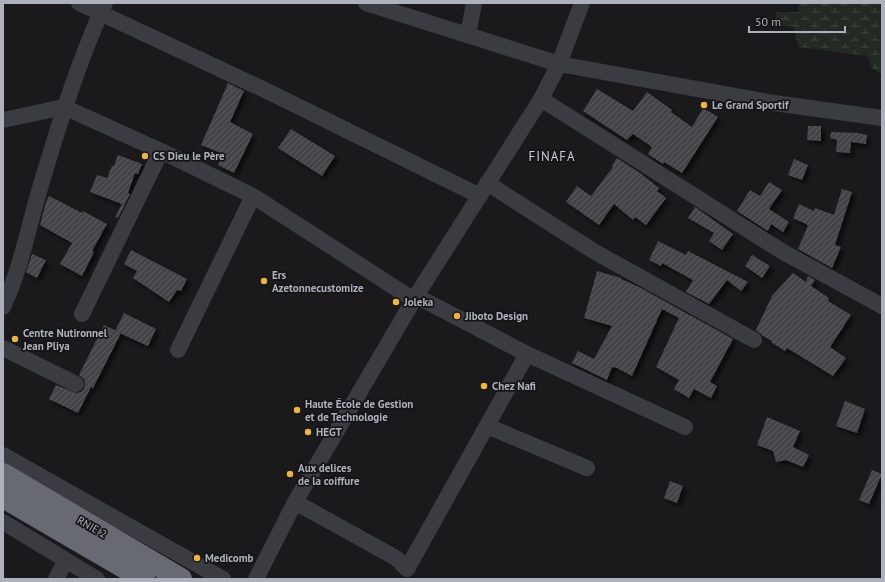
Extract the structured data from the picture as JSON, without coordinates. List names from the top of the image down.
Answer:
{
  "streets": {
    "highway": ["RNIE 2"]
  },
  "districts": ["FINAFA"],
  "places": [
    "Le Grand Sportif",
    "CS Dieu le Père",
    "Ers Azetonnecustomize",
    "Joleka",
    "Jiboto Design",
    "Centre Nutironnel Jean Pliya",
    "Chez Nafi",
    "Haute École de Gestion et de Technologie",
    "HEGT",
    "Aux delices de la coiffure",
    "Medicomb"
  ],
  "scale_bar": "50 m"
}
